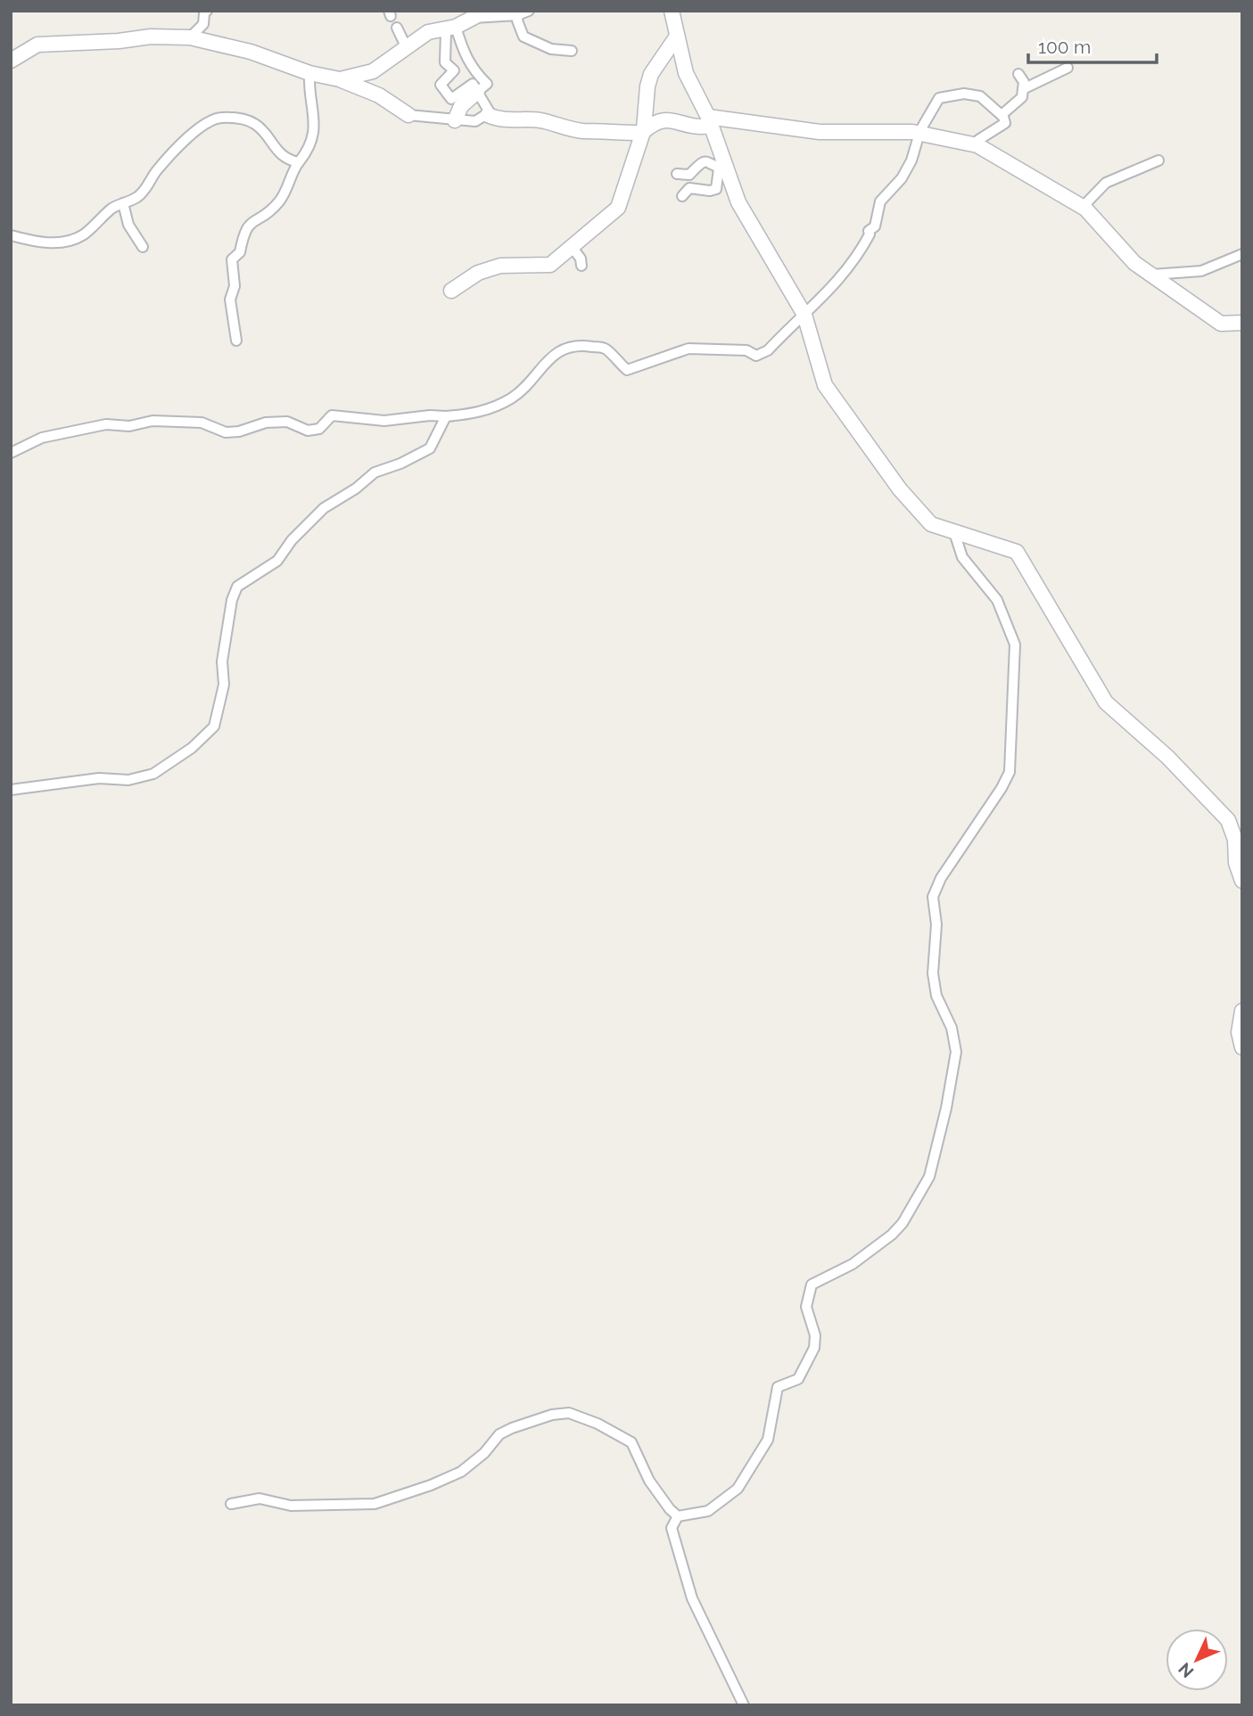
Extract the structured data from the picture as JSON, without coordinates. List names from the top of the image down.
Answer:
{
  "scale_bar": "100 m",
  "north": "bottom left"
}
